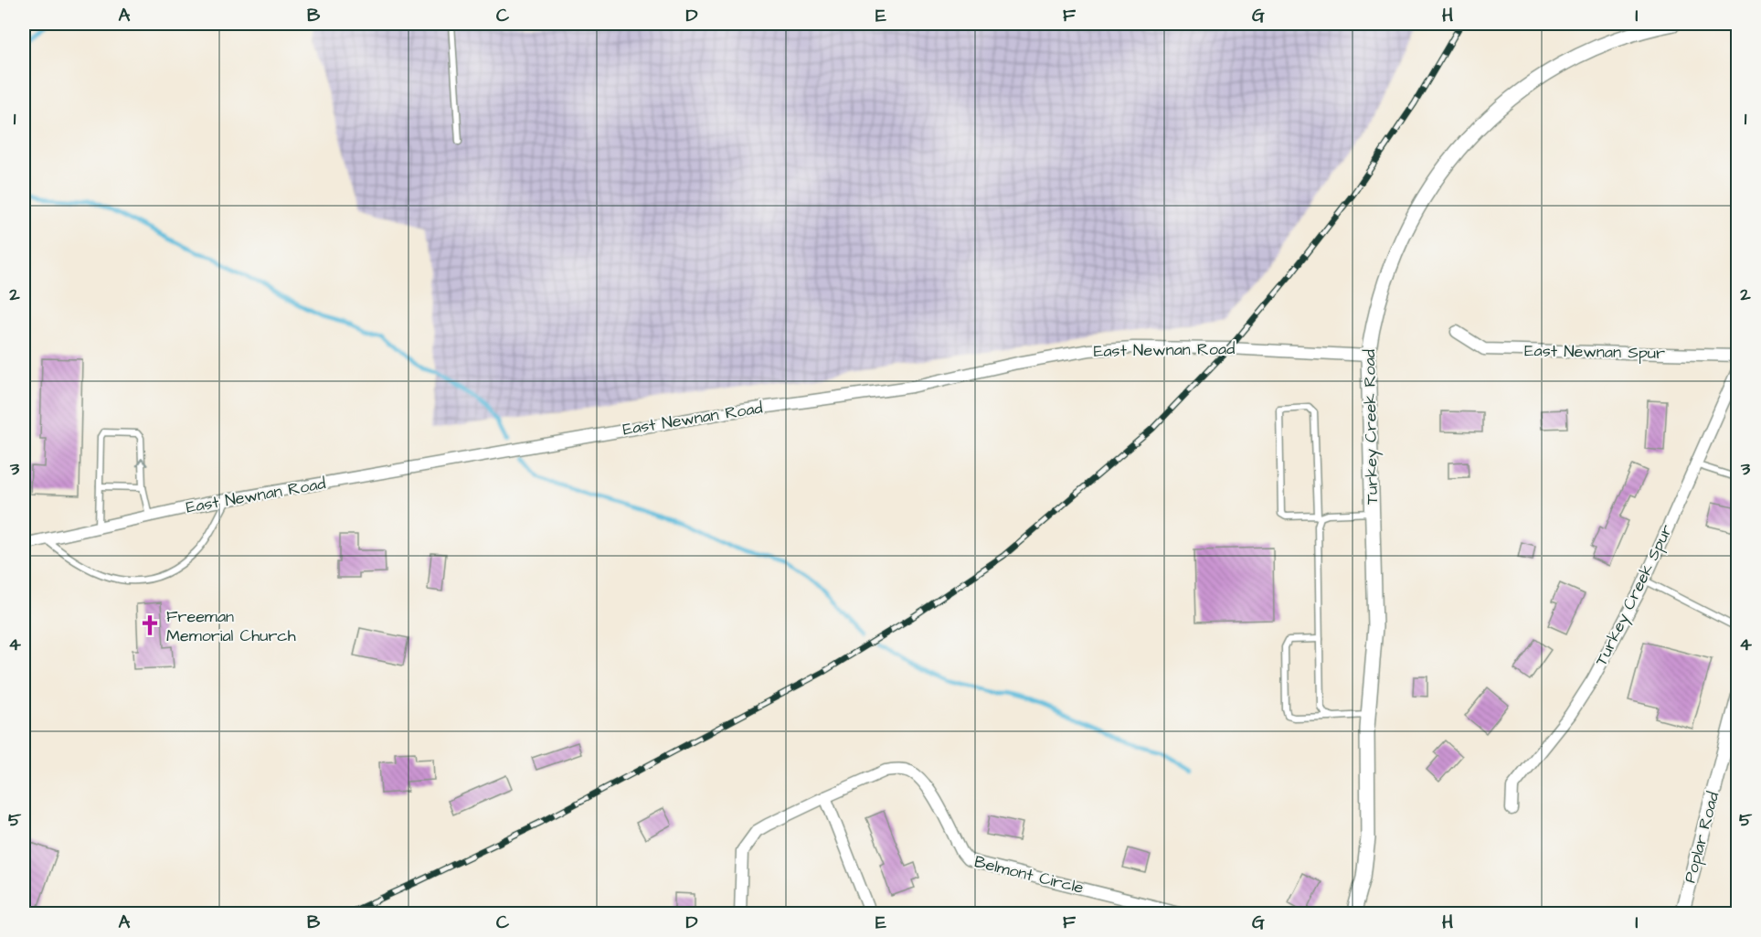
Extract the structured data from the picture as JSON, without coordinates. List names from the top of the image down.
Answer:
{
  "streets": {
    "street": [
      "East Newnan Road",
      "East Newnan Spur",
      "Turkey Creek Road",
      "Turkey Creek Spur",
      "Poplar Road",
      "Belmont Circle"
    ]
  },
  "crossings": [
    ["East Newnan Road", "Turkey Creek Road"]
  ],
  "places": {
    "church": ["Freeman Memorial Church"]
  },
  "grid": {
    "columns": [
      "A",
      "B",
      "C",
      "D",
      "E",
      "F",
      "G",
      "H",
      "I"
    ],
    "rows": [
      "1",
      "2",
      "3",
      "4",
      "5"
    ]
  }
}
